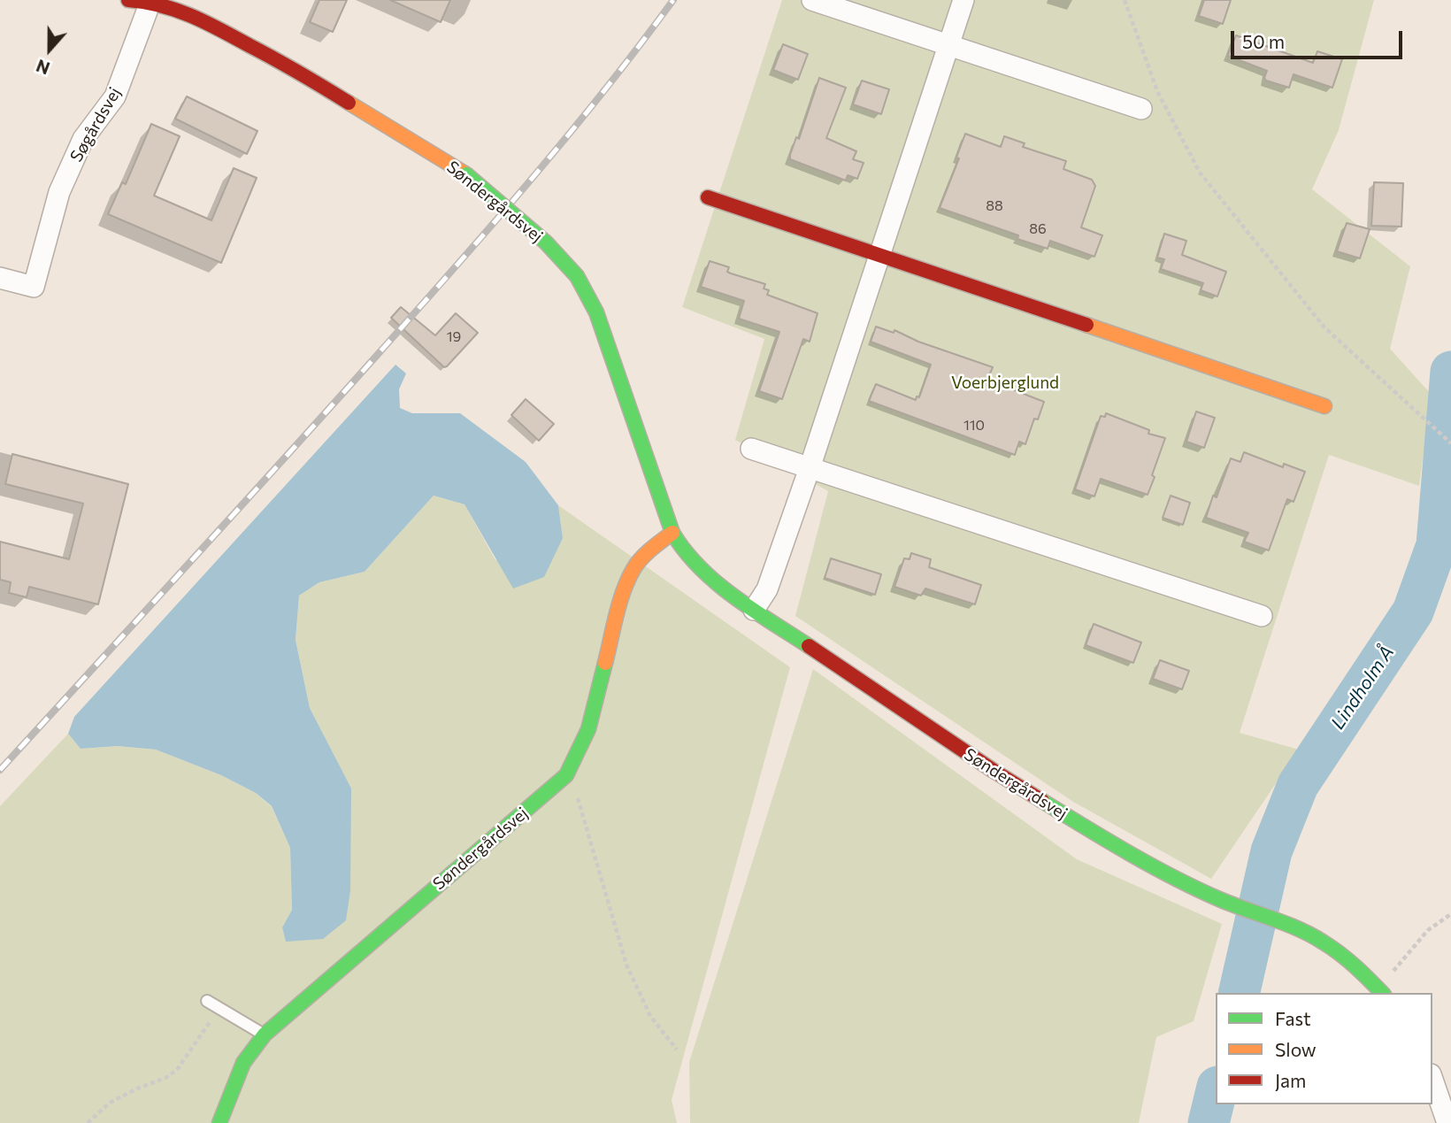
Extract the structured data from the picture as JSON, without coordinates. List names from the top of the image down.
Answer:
{
  "streets": {
    "street": ["Søgårdsvej", "Søndergårdsvej"]
  },
  "crossings": [
    ["Søgårdsvej", "Søndergårdsvej"]
  ],
  "water": ["Lindholm Å"],
  "parks": ["Voerbjerglund"],
  "house_numbers": [
    "88",
    "86",
    "19",
    "110"
  ],
  "legend": ["Fast", "Slow", "Jam"],
  "scale_bar": "50 m",
  "north": "bottom"
}
